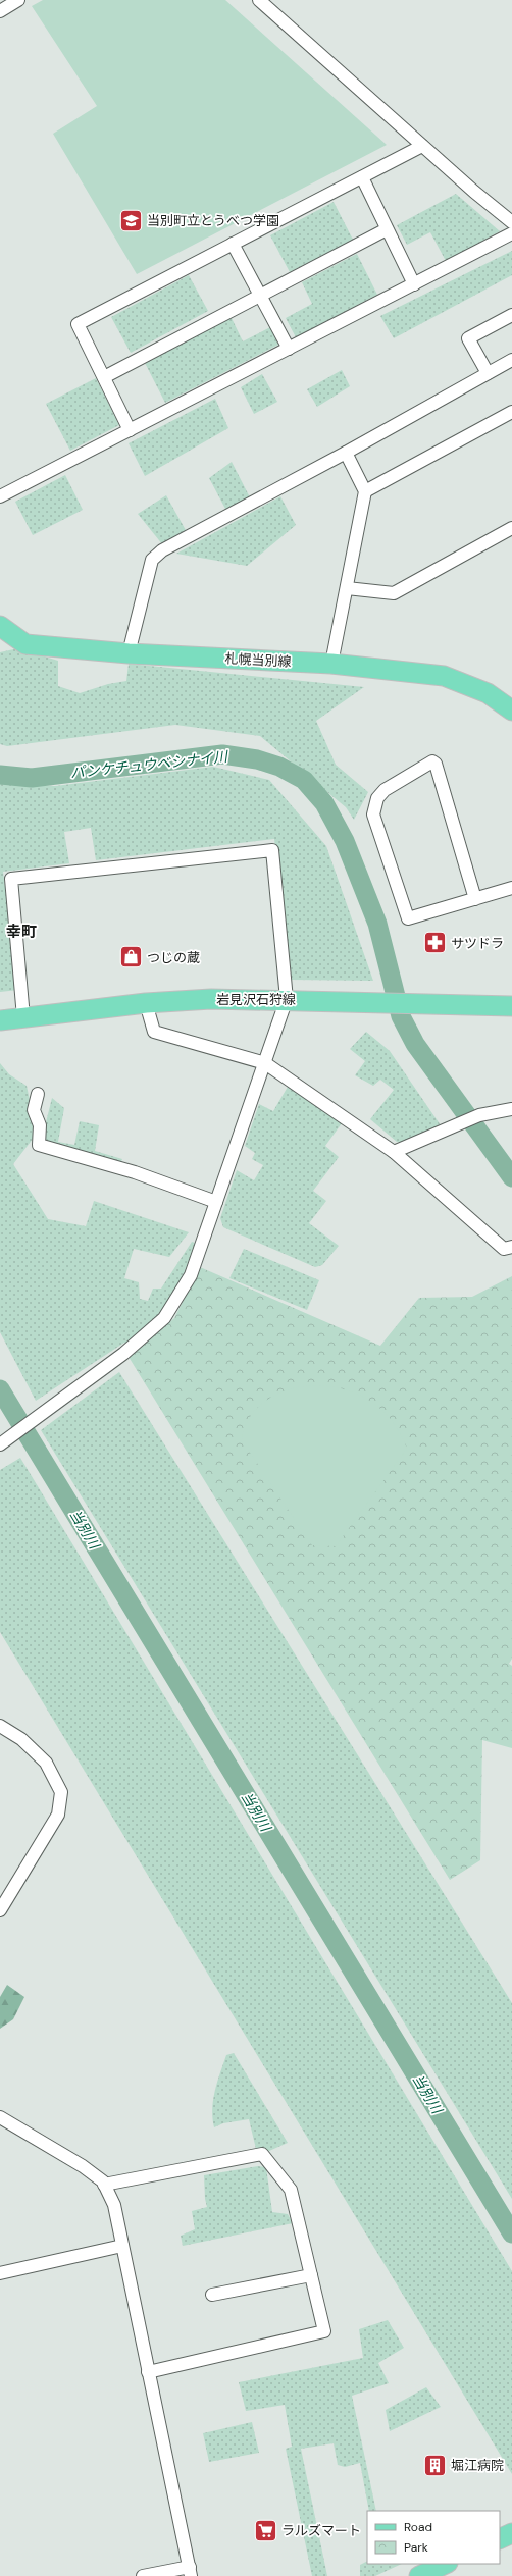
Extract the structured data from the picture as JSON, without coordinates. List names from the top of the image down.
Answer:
{
  "streets": {
    "main road": ["札幌当別線", "岩見沢石狩線"]
  },
  "districts": ["幸町"],
  "water": ["パンケチュウベシナイ川", "当別川"],
  "places": {
    "school or university": ["当別町立とうべつ学園"],
    "pharmacy": ["サツドラ"],
    "shop": ["つじの蔵"],
    "building": ["堀江病院"],
    "supermarket": ["ラルズマート"]
  },
  "legend": ["Road", "Park"]
}
